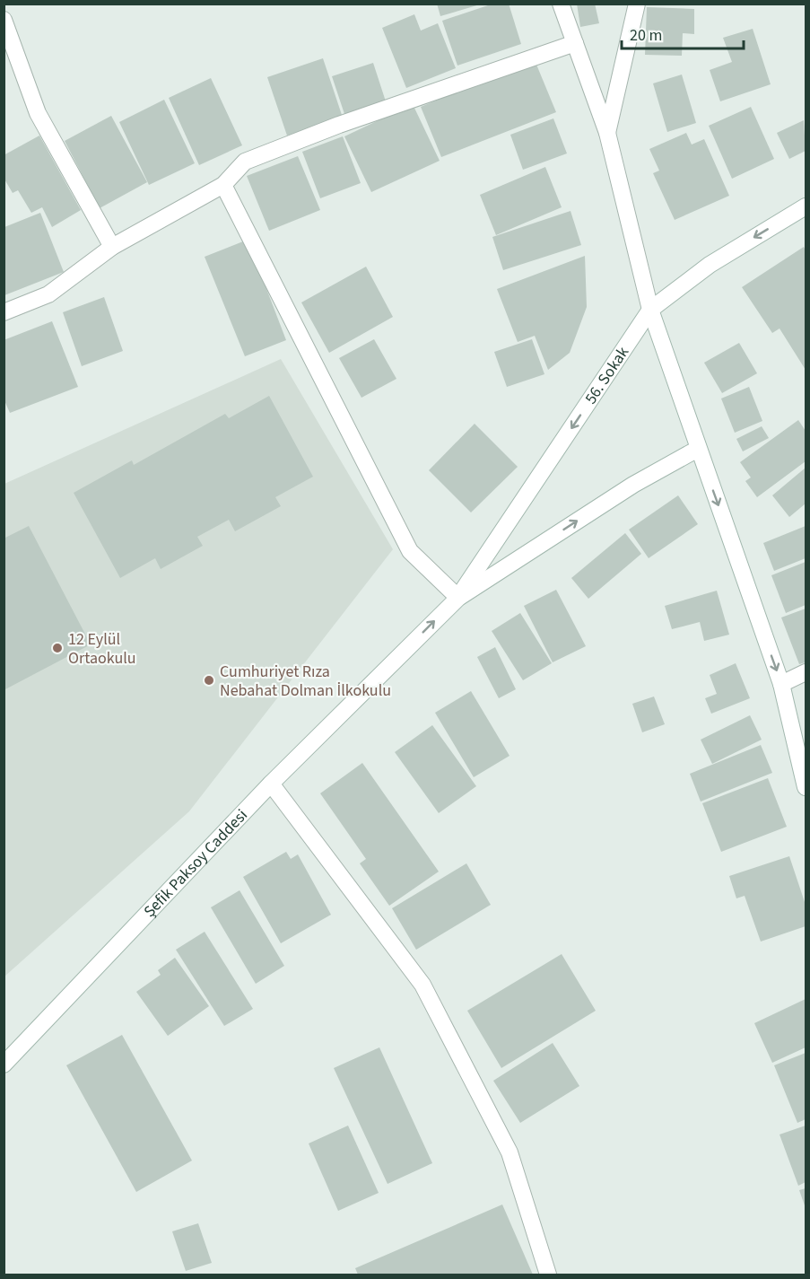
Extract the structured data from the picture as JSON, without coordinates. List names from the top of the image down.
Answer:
{
  "streets": {
    "street": ["56. Sokak", "Şefik Paksoy Caddesi"]
  },
  "crossings": [
    ["56. Sokak", "Şefik Paksoy Caddesi"]
  ],
  "one_way": ["Şefik Paksoy Caddesi"],
  "places": ["12 Eylül Ortaokulu", "Cumhuriyet Rıza Nebahat Dolman İlkokulu"],
  "scale_bar": "20 m"
}
